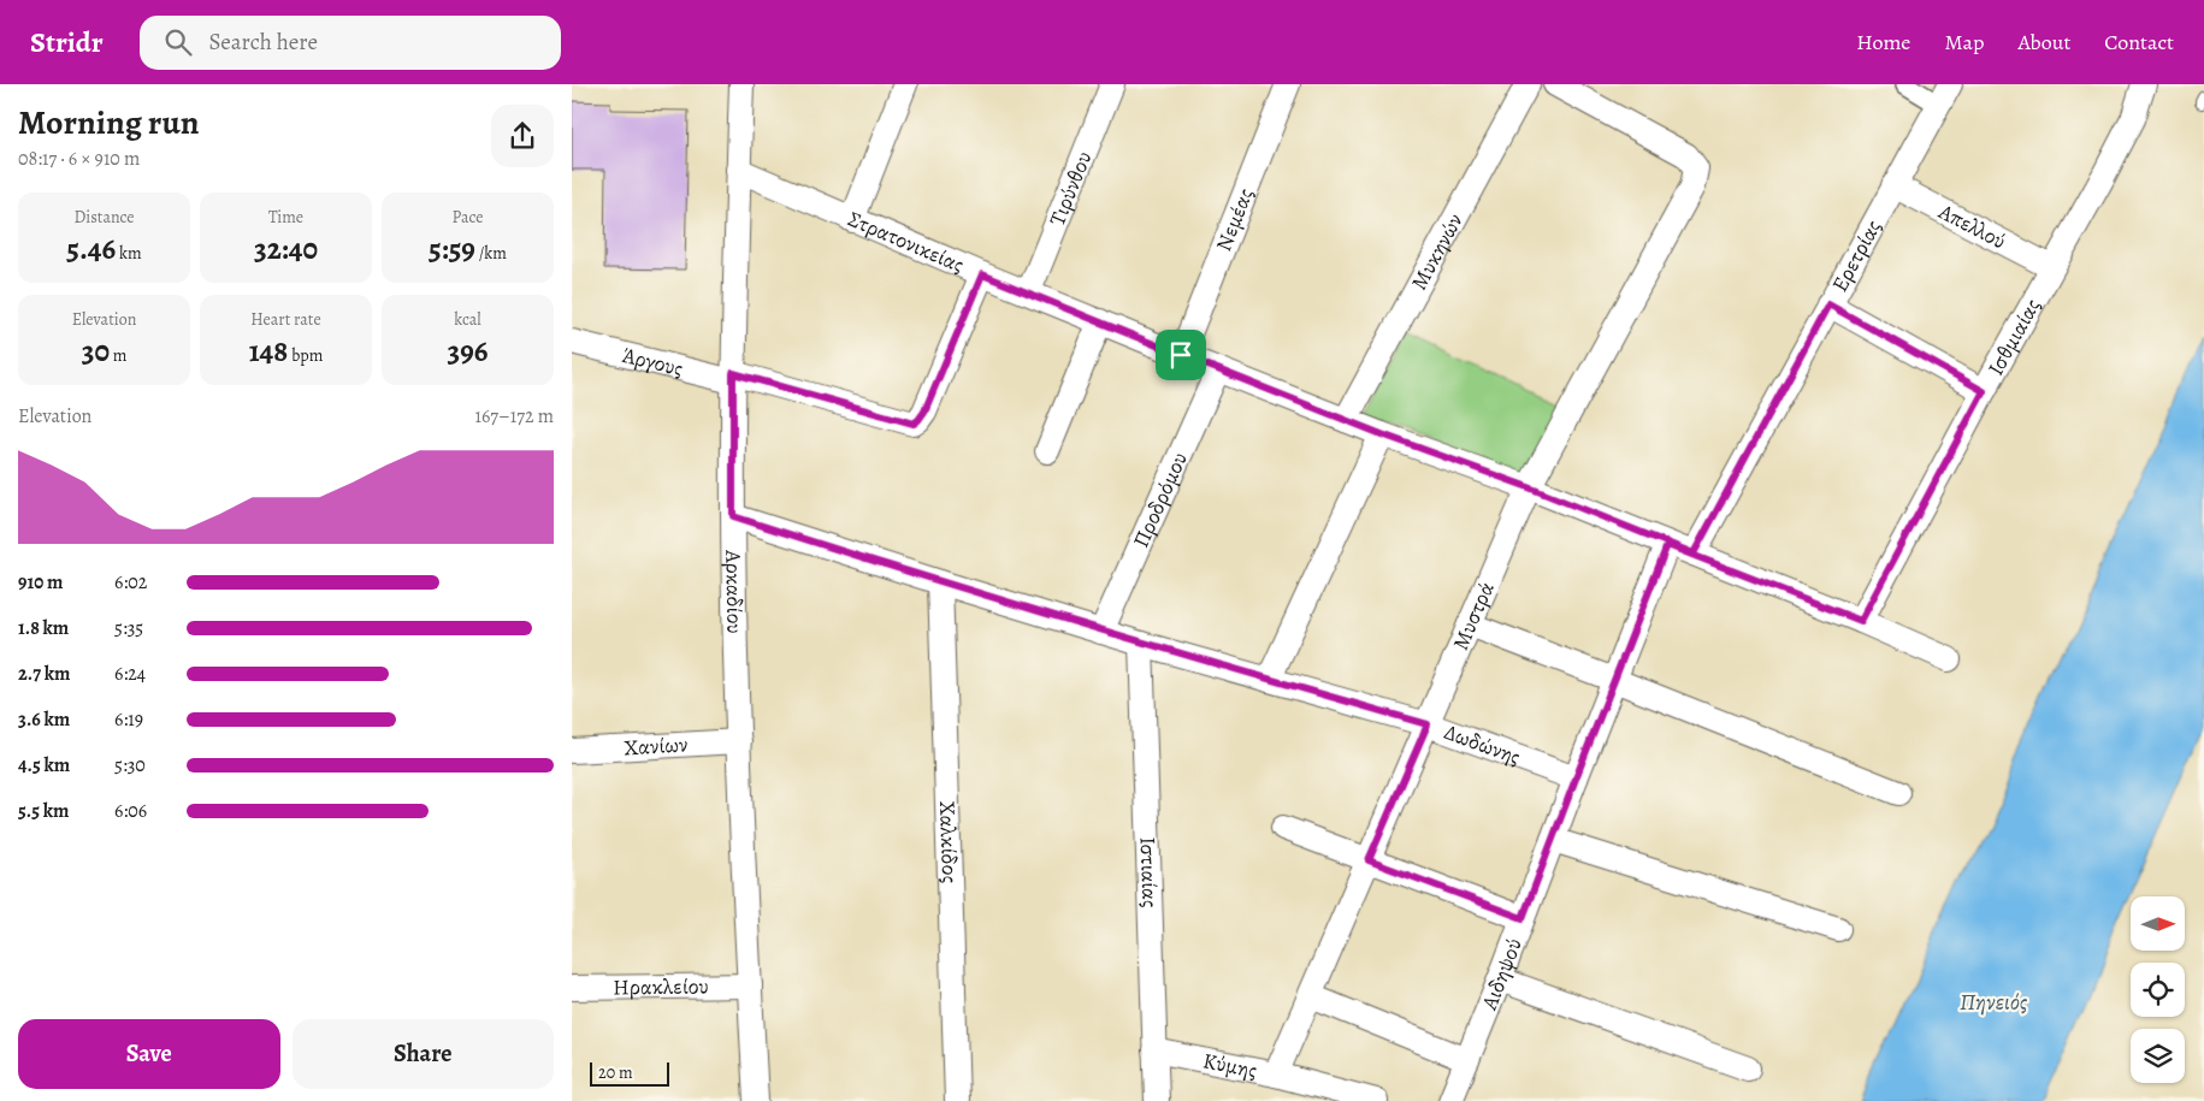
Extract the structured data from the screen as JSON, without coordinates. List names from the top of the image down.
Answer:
{
  "streets": {
    "street": [
      "Τιρύνθου",
      "Νεμέας",
      "Απελλού",
      "Στρατονικείας",
      "Μυκηνών",
      "Ερετρίας",
      "Ισθμιαίας",
      "Άργους",
      "Προδρόμου",
      "Αρκαδίου",
      "Μυστρά",
      "Δωδώνης",
      "Χανίων",
      "Χαλκίδος",
      "Ιστιαίας",
      "Αιδηψού",
      "Ηρακλείου",
      "Κύμης"
    ]
  },
  "crossings": [
    ["Τιρύνθου", "Στρατονικείας"],
    ["Νεμέας", "Στρατονικείας"],
    ["Απελλού", "Ερετρίας"],
    ["Απελλού", "Ισθμιαίας"],
    ["Στρατονικείας", "Μυκηνών"],
    ["Στρατονικείας", "Ερετρίας"],
    ["Στρατονικείας", "Ισθμιαίας"],
    ["Στρατονικείας", "Άργους"],
    ["Στρατονικείας", "Προδρόμου"],
    ["Στρατονικείας", "Αρκαδίου"],
    ["Στρατονικείας", "Μυστρά"],
    ["Στρατονικείας", "Αιδηψού"],
    ["Άργους", "Αρκαδίου"],
    ["Προδρόμου", "Δωδώνης"],
    ["Αρκαδίου", "Δωδώνης"],
    ["Αρκαδίου", "Χανίων"],
    ["Αρκαδίου", "Ηρακλείου"],
    ["Μυστρά", "Δωδώνης"],
    ["Μυστρά", "Κύμης"],
    ["Δωδώνης", "Χαλκίδος"],
    ["Δωδώνης", "Ιστιαίας"],
    ["Δωδώνης", "Αιδηψού"],
    ["Ιστιαίας", "Κύμης"]
  ],
  "water": ["Πηνειός"],
  "scale_bar": "20 m",
  "north": "right",
  "page": {
    "header": "Stridr",
    "search": "Search here",
    "nav": [
      "Home",
      "Map",
      "About",
      "Contact"
    ],
    "heading": ["Morning run", "08:17 · 6 × 910 m"],
    "stats": [
      ["Distance", "5.46 km"],
      ["Time", "32:40"],
      ["Pace", "5:59 /km"],
      ["Elevation", "30 m"],
      ["Heart rate", "148 bpm"],
      ["kcal", "396"]
    ],
    "chart": ["Elevation", "167–172 m"],
    "list": [
      {
        "name": "910 m",
        "note": "6:02"
      },
      {
        "name": "1.8 km",
        "note": "5:35"
      },
      {
        "name": "2.7 km",
        "note": "6:24"
      },
      {
        "name": "3.6 km",
        "note": "6:19"
      },
      {
        "name": "4.5 km",
        "note": "5:30"
      },
      {
        "name": "5.5 km",
        "note": "6:06"
      }
    ],
    "buttons": ["Save", "Share"],
    "scale": "20 m"
  }
}
